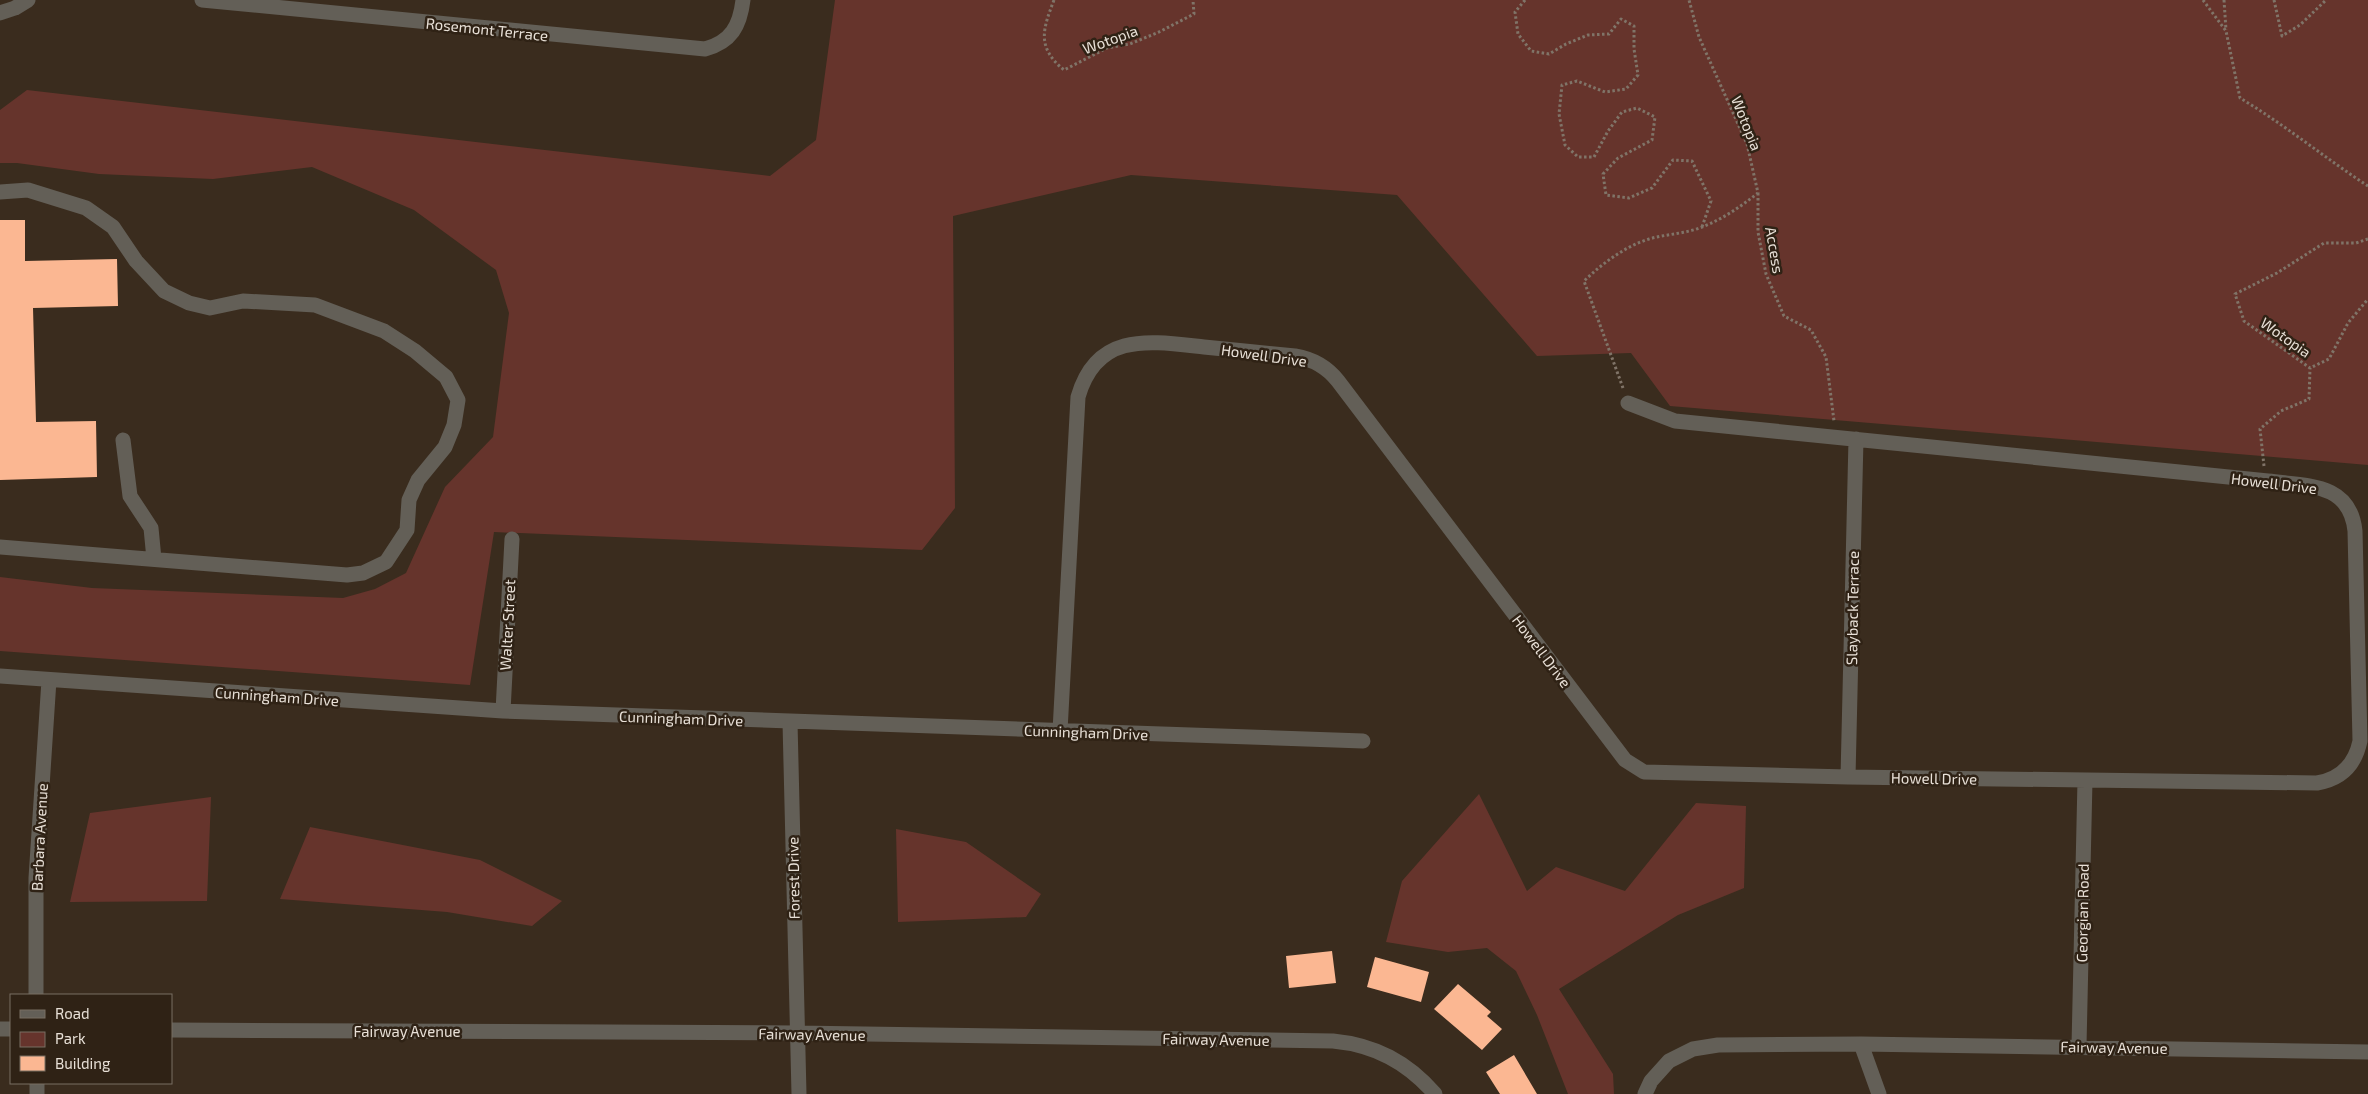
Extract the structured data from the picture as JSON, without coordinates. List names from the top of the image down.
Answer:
{
  "streets": {
    "street": [
      "Rosemont Terrace",
      "Howell Drive",
      "Slayback Terrace",
      "Walter Street",
      "Cunningham Drive",
      "Barbara Avenue",
      "Forest Drive",
      "Georgian Road",
      "Fairway Avenue"
    ],
    "path": ["Wotopia", "Access"]
  },
  "crossings": [
    ["Wotopia", "Access"],
    ["Access", "Howell Drive"],
    ["Howell Drive", "Slayback Terrace"],
    ["Howell Drive", "Cunningham Drive"],
    ["Howell Drive", "Georgian Road"],
    ["Walter Street", "Cunningham Drive"],
    ["Cunningham Drive", "Barbara Avenue"],
    ["Cunningham Drive", "Forest Drive"],
    ["Forest Drive", "Fairway Avenue"],
    ["Georgian Road", "Fairway Avenue"]
  ],
  "legend": ["Road", "Park", "Building"]
}
